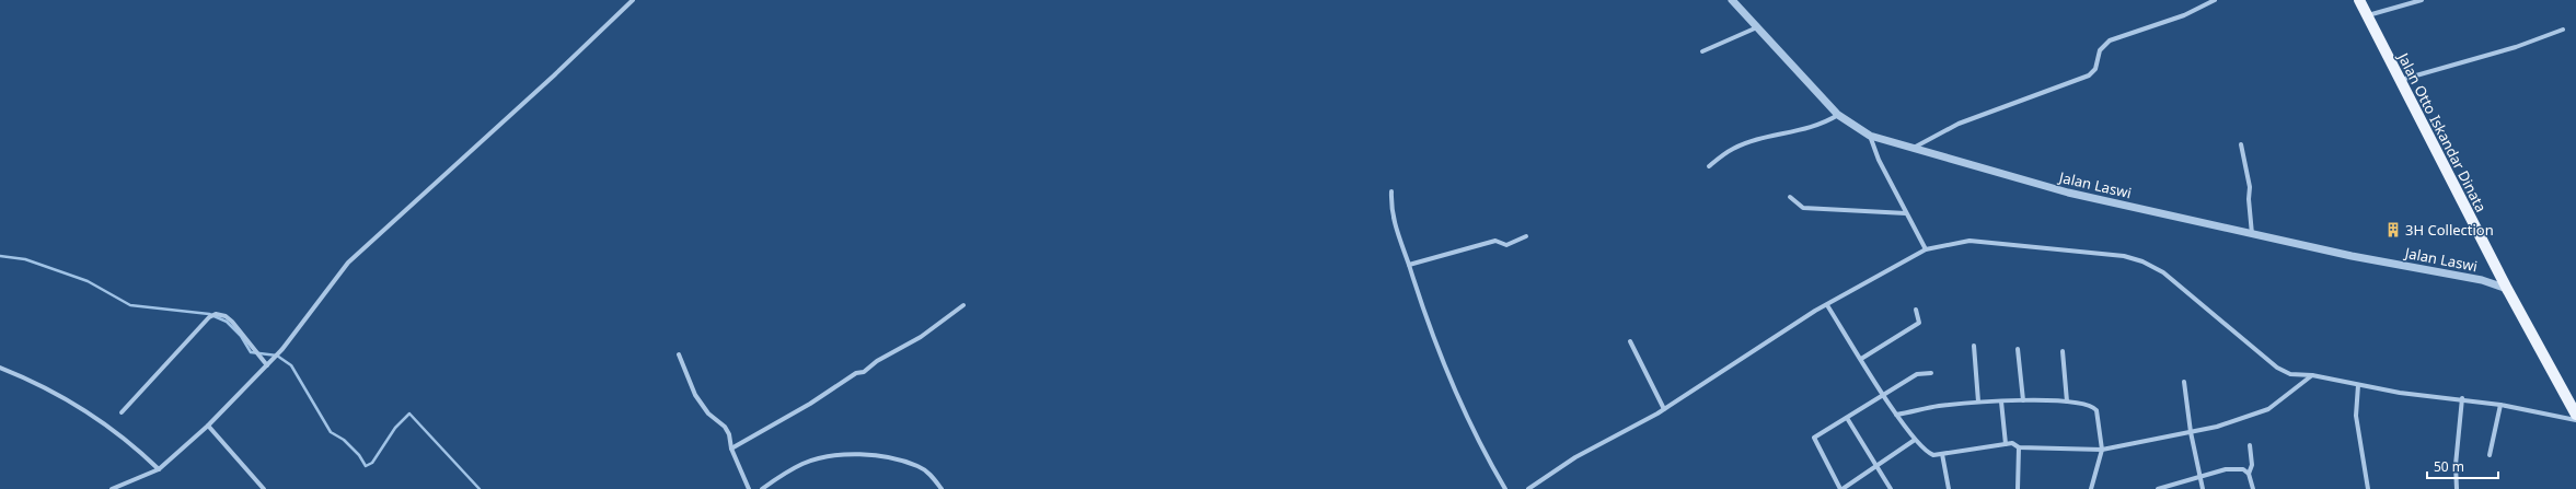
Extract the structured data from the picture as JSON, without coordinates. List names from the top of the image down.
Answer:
{
  "streets": {
    "main road": ["Jalan Otto Iskandar Dinata"],
    "street": ["Jalan Laswi"]
  },
  "crossings": [
    ["Jalan Otto Iskandar Dinata", "Jalan Laswi"]
  ],
  "places": {
    "building": ["3H Collection"]
  },
  "scale_bar": "50 m"
}
